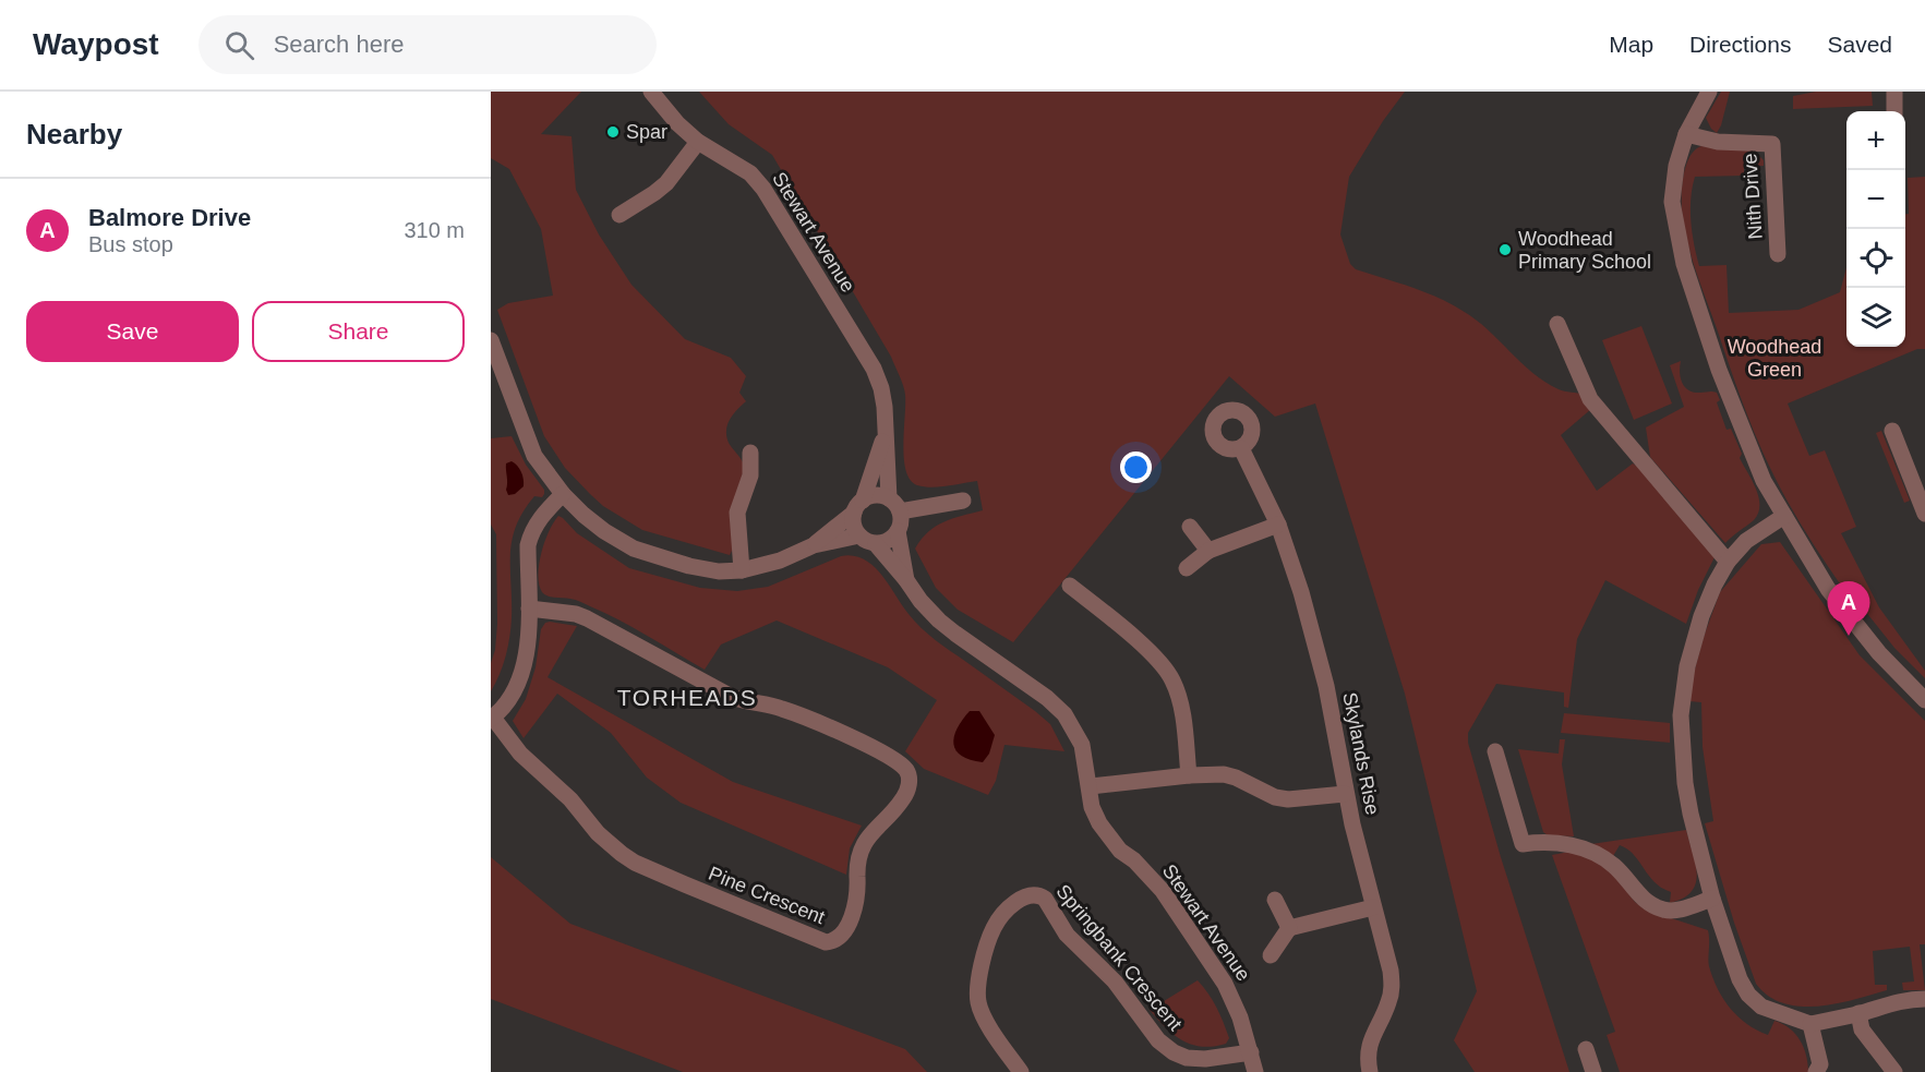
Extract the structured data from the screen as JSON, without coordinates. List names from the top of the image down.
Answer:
{
  "streets": {
    "street": [
      "Nith Drive",
      "Stewart Avenue",
      "Skylands Rise",
      "Pine Crescent",
      "Springbank Crescent"
    ]
  },
  "crossings": [
    ["Stewart Avenue", "Springbank Crescent"]
  ],
  "districts": ["TORHEADS"],
  "parks": ["Woodhead Green"],
  "places": ["Spar", "Woodhead Primary School"],
  "page": {
    "header": "Waypost",
    "search": "Search here",
    "nav": ["Map", "Directions", "Saved"],
    "heading": "Nearby",
    "map_buttons": ["+", "−"],
    "list": [
      {
        "mark": "A",
        "name": "Balmore Drive",
        "note": "Bus stop",
        "value": "310 m"
      }
    ],
    "buttons": ["Save", "Share"],
    "pins": "A"
  }
}
